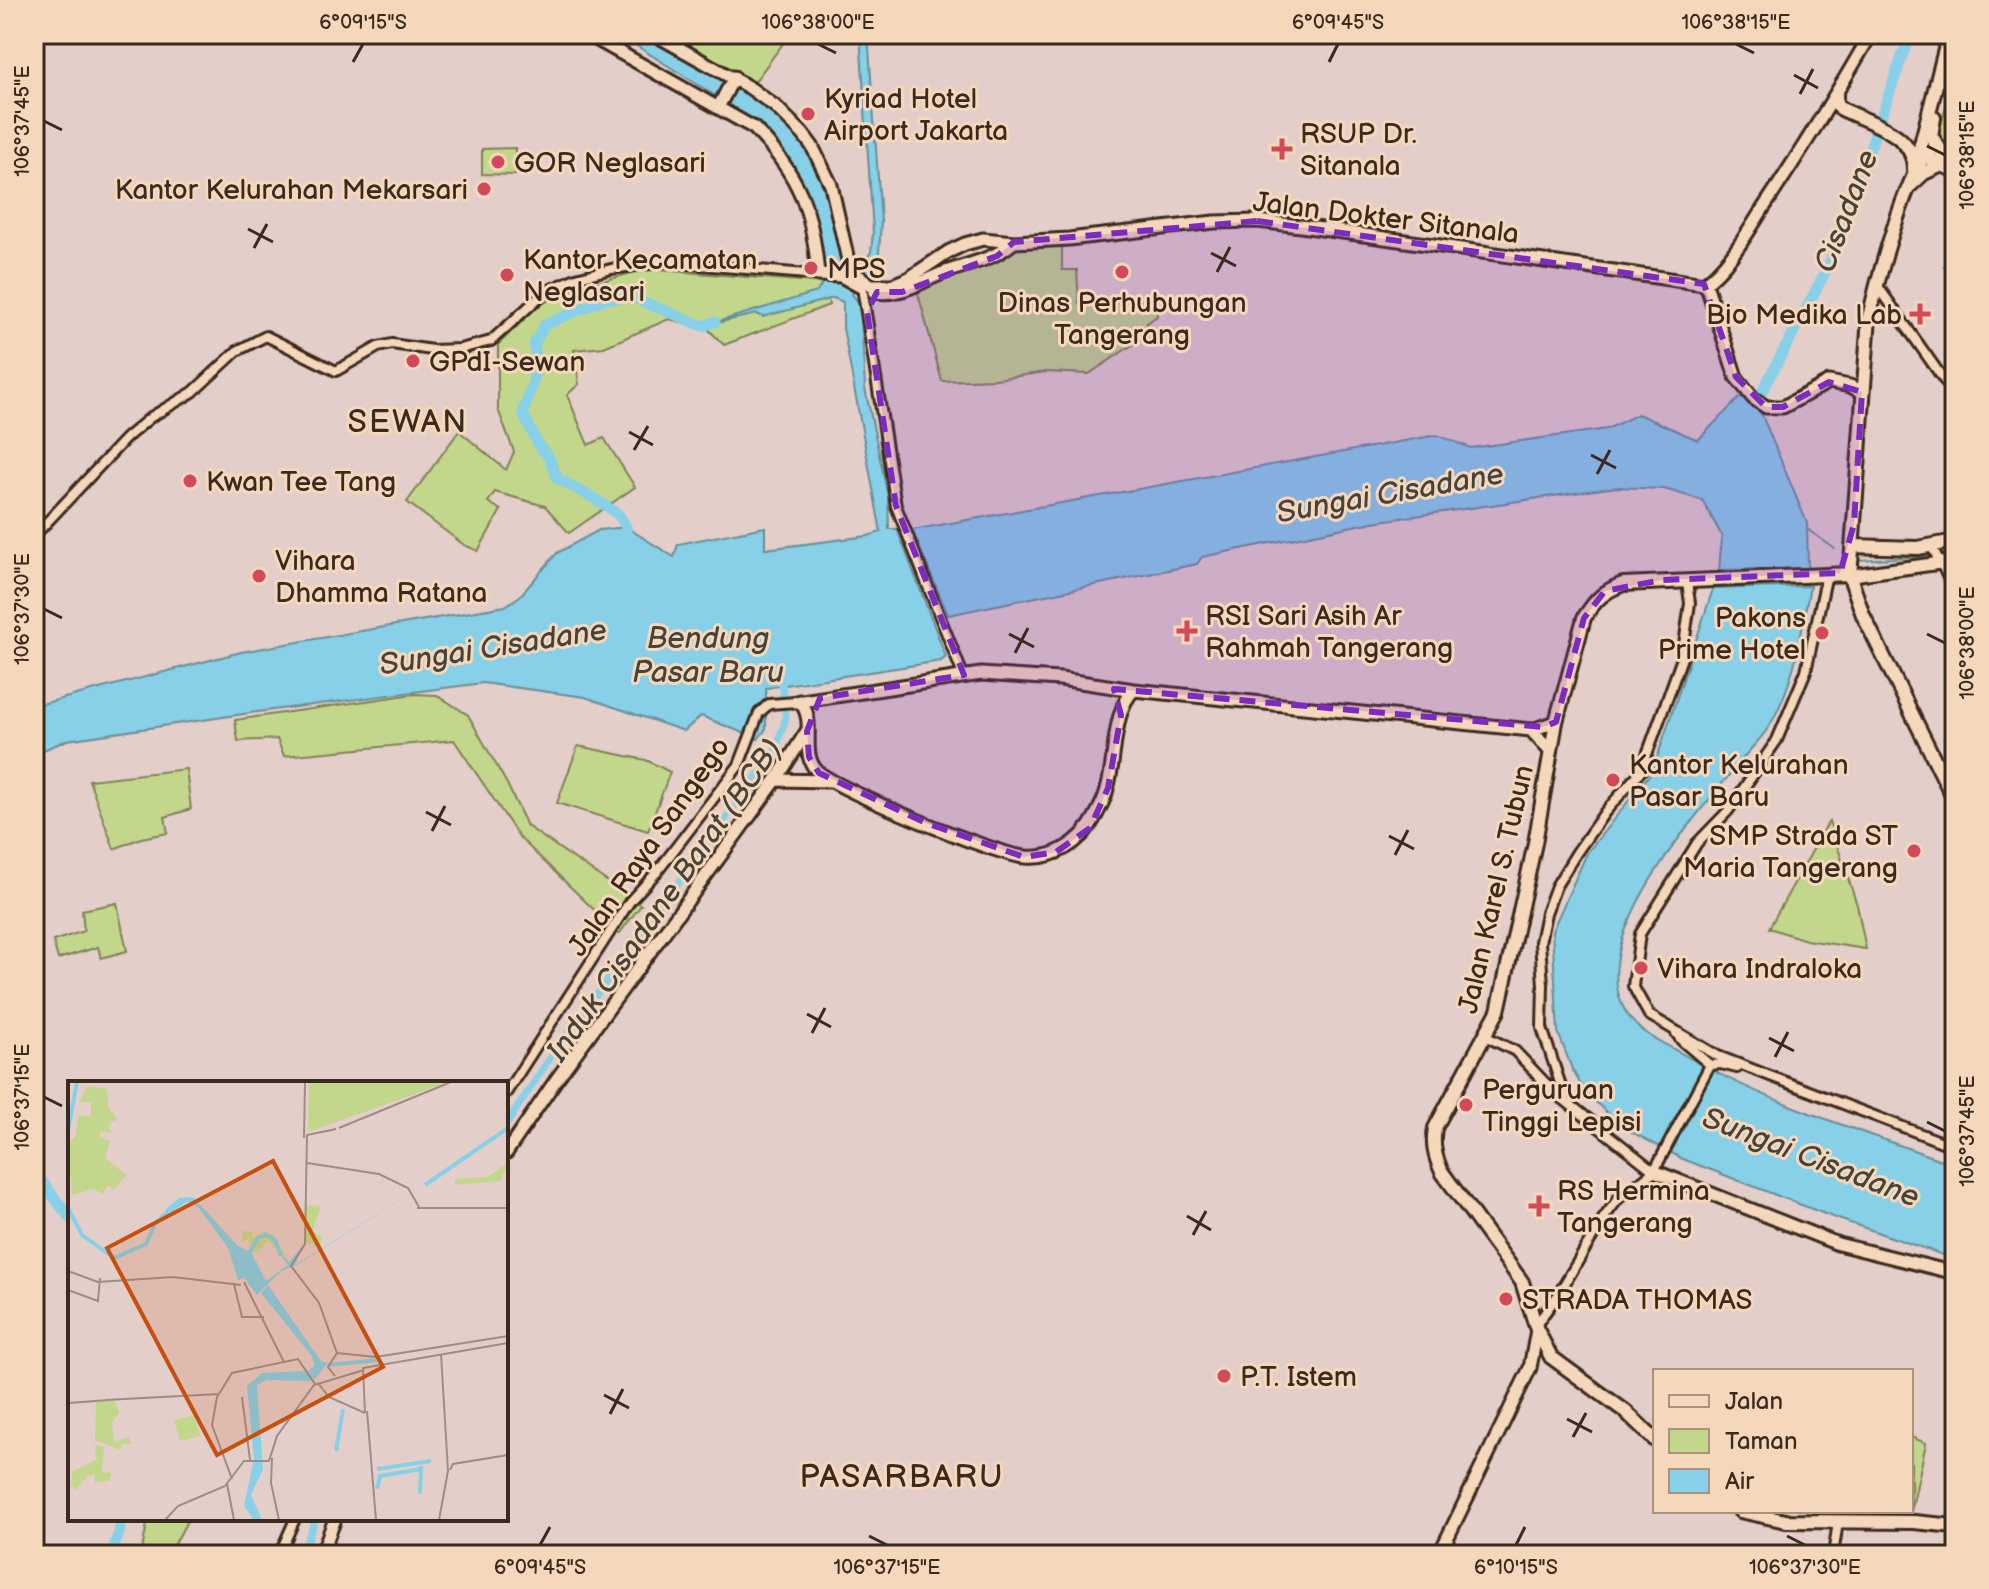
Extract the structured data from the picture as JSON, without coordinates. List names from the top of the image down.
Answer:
{
  "streets": {
    "highway": ["Jalan Karel S. Tubun"],
    "main road": ["Jalan Dokter Sitanala"],
    "street": ["Jalan Raya Sangego"]
  },
  "crossings": [
    ["Jalan Raya Sangego", "Jalan Karel S. Tubun"]
  ],
  "districts": ["SEWAN", "PASARBARU"],
  "water": [
    "Cisadane",
    "Sungai Cisadane",
    "Bendung Pasar Baru",
    "Induk Cisadane Barat (BCB)"
  ],
  "places": {
    "other": [
      "Kyriad Hotel Airport Jakarta",
      "GOR Neglasari",
      "Kantor Kelurahan Mekarsari",
      "MPS",
      "Dinas Perhubungan Tangerang",
      "Kantor Kecamatan Neglasari",
      "GPdI-Sewan",
      "Kwan Tee Tang",
      "Vihara Dhamma Ratana",
      "Pakons Prime Hotel",
      "Kantor Kelurahan Pasar Baru",
      "SMP Strada ST Maria Tangerang",
      "Vihara Indraloka",
      "Perguruan Tinggi Lepisi",
      "STRADA THOMAS",
      "P.T. Istem"
    ],
    "health": [
      "RSUP Dr. Sitanala",
      "Bio Medika Lab",
      "RSI Sari Asih Ar Rahmah Tangerang",
      "RS Hermina Tangerang"
    ]
  },
  "legend": ["Jalan", "Taman", "Air"],
  "coordinates": [
    "6°09'15\"S",
    "106°38'00\"E",
    "6°09'45\"S",
    "106°38'15\"E",
    "106°37'45\"E",
    "106°37'30\"E",
    "106°37'15\"E",
    "6°10'15\"S"
  ]
}
